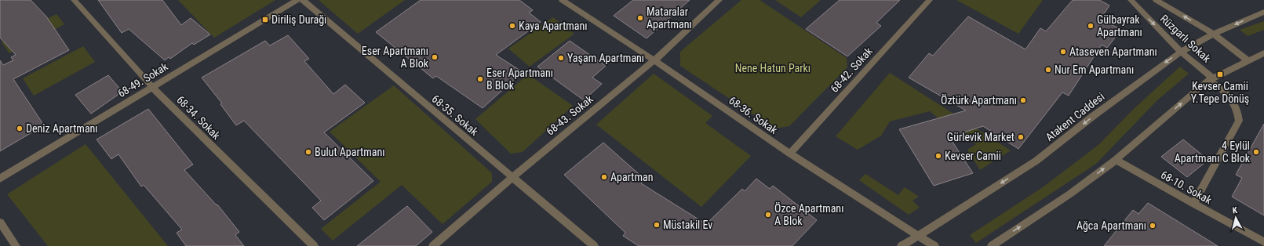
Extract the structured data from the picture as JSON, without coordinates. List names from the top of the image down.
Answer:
{
  "streets": {
    "street": [
      "Rüzgarlı Sokak",
      "68-42. Sokak",
      "68-49. Sokak",
      "68-35. Sokak",
      "68-43. Sokak",
      "68-36. Sokak",
      "Atakent Caddesi",
      "68-34. Sokak",
      "68-10. Sokak"
    ]
  },
  "crossings": [
    ["Rüzgarlı Sokak", "Atakent Caddesi"],
    ["Rüzgarlı Sokak", "68-10. Sokak"],
    ["68-42. Sokak", "68-36. Sokak"],
    ["68-49. Sokak", "68-34. Sokak"],
    ["68-35. Sokak", "68-43. Sokak"],
    ["68-43. Sokak", "68-36. Sokak"],
    ["68-36. Sokak", "Atakent Caddesi"]
  ],
  "parks": ["Nene Hatun Parkı"],
  "places": {
    "other": [
      "Mataralar Apartmanı",
      "Kaya Apartmanı",
      "Gülbayrak Apartmanı",
      "Ataseven Apartmanı",
      "Eser Apartmanı A Blok",
      "Yaşam Apartmanı",
      "Nur Em Apartmanı",
      "Eser Apartmanı B Blok",
      "Öztürk Apartmanı",
      "Deniz Apartmanı",
      "Gürlevik Market",
      "Bulut Apartmanı",
      "4 Eylül Apartmanı C Blok",
      "Kevser Camii",
      "Apartman",
      "Özce Apartmanı A Blok",
      "Müstakil Ev",
      "Ağca Apartmanı"
    ],
    "transit": ["Diriliş Durağı", "Kevser Camii Y.Tepe Dönüş"]
  },
  "north": "top"
}
